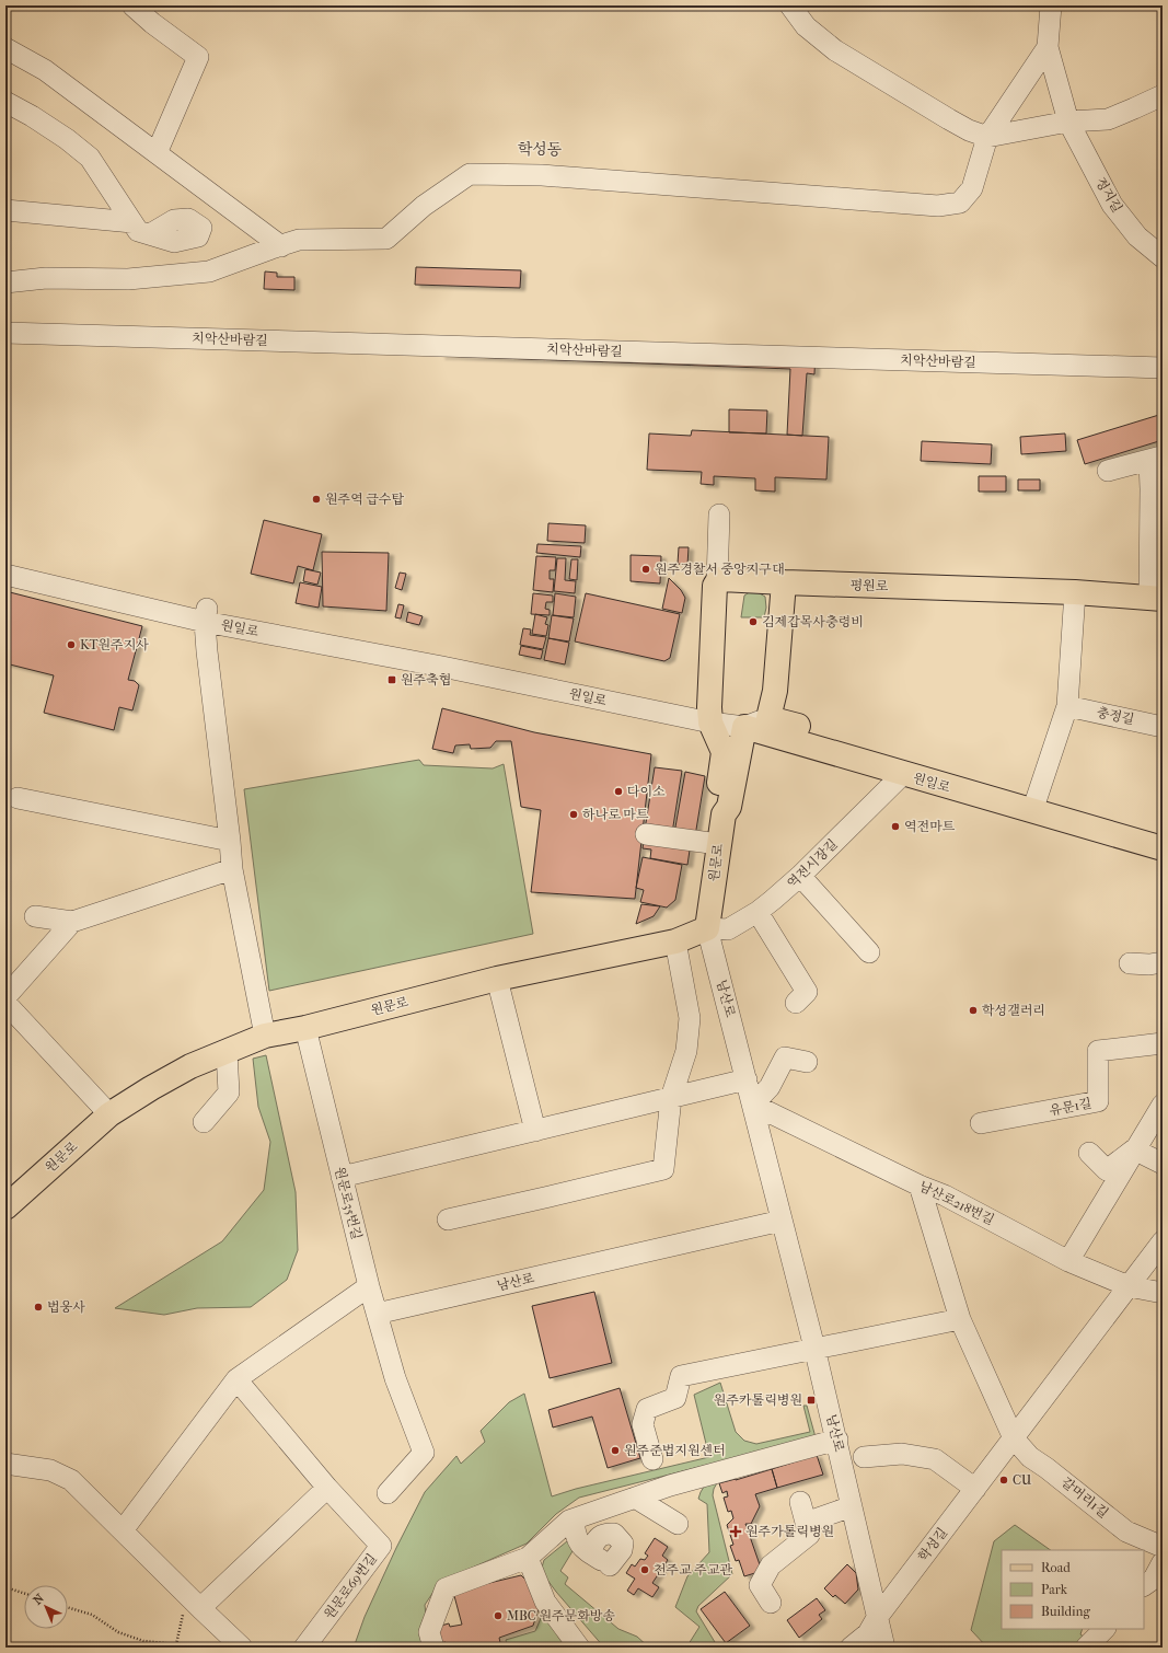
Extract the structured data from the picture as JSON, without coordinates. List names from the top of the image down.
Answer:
{
  "streets": {
    "main road": ["평원로", "원일로", "원문로"],
    "street": [
      "정지길",
      "치악산바람길",
      "충정길",
      "역전시장길",
      "남산로",
      "유문1길",
      "원문로35번길",
      "남산로218번길",
      "갈머리1길",
      "학성길",
      "원문로69번길"
    ]
  },
  "crossings": [
    ["원일로", "원문로"],
    ["원일로", "역전시장길"],
    ["원문로", "역전시장길"],
    ["원문로", "남산로"],
    ["원문로", "원문로35번길"],
    ["역전시장길", "남산로"],
    ["남산로", "원문로35번길"],
    ["남산로", "남산로218번길"],
    ["남산로", "학성길"],
    ["남산로218번길", "학성길"],
    ["갈머리1길", "학성길"]
  ],
  "districts": ["학성동"],
  "places": {
    "other": [
      "원주역 급수탑",
      "원주경찰서 중앙지구대",
      "김제갑목사충령비",
      "KT원주지사",
      "다이소",
      "하나로 마트",
      "역전마트",
      "학성갤러리",
      "법웅사",
      "원주준법지원센터",
      "CU",
      "천주교 주교관",
      "MBC 원주문화방송"
    ],
    "transit": ["원주축협", "원주카톨릭병원"],
    "health": ["원주가톨릭병원"]
  },
  "legend": ["Road", "Park", "Building"],
  "north": "top left"
}
